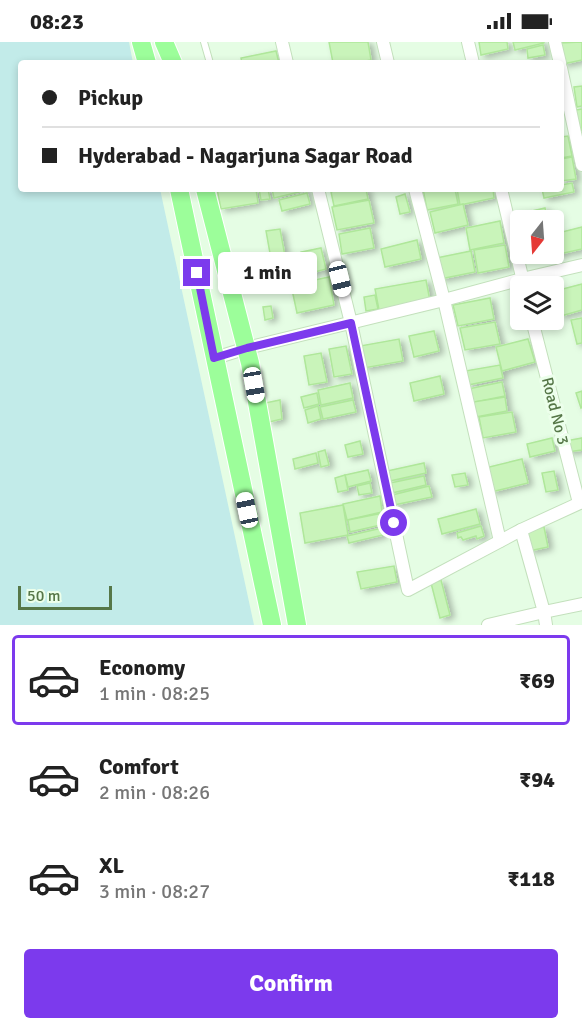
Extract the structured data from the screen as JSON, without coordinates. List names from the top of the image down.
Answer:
{
  "streets": {
    "street": ["Road No 3"]
  },
  "scale_bar": "50 m",
  "north": "bottom",
  "page": {
    "status": "08:23",
    "banner": ["Pickup", "Hyderabad - Nagarjuna Sagar Road"],
    "bubble": "1 min",
    "scale": "50 m",
    "list": [
      {
        "name": "Economy",
        "note": "1 min · 08:25",
        "value": "₹69"
      },
      {
        "name": "Comfort",
        "note": "2 min · 08:26",
        "value": "₹94"
      },
      {
        "name": "XL",
        "note": "3 min · 08:27",
        "value": "₹118"
      }
    ],
    "buttons": "Confirm"
  }
}
